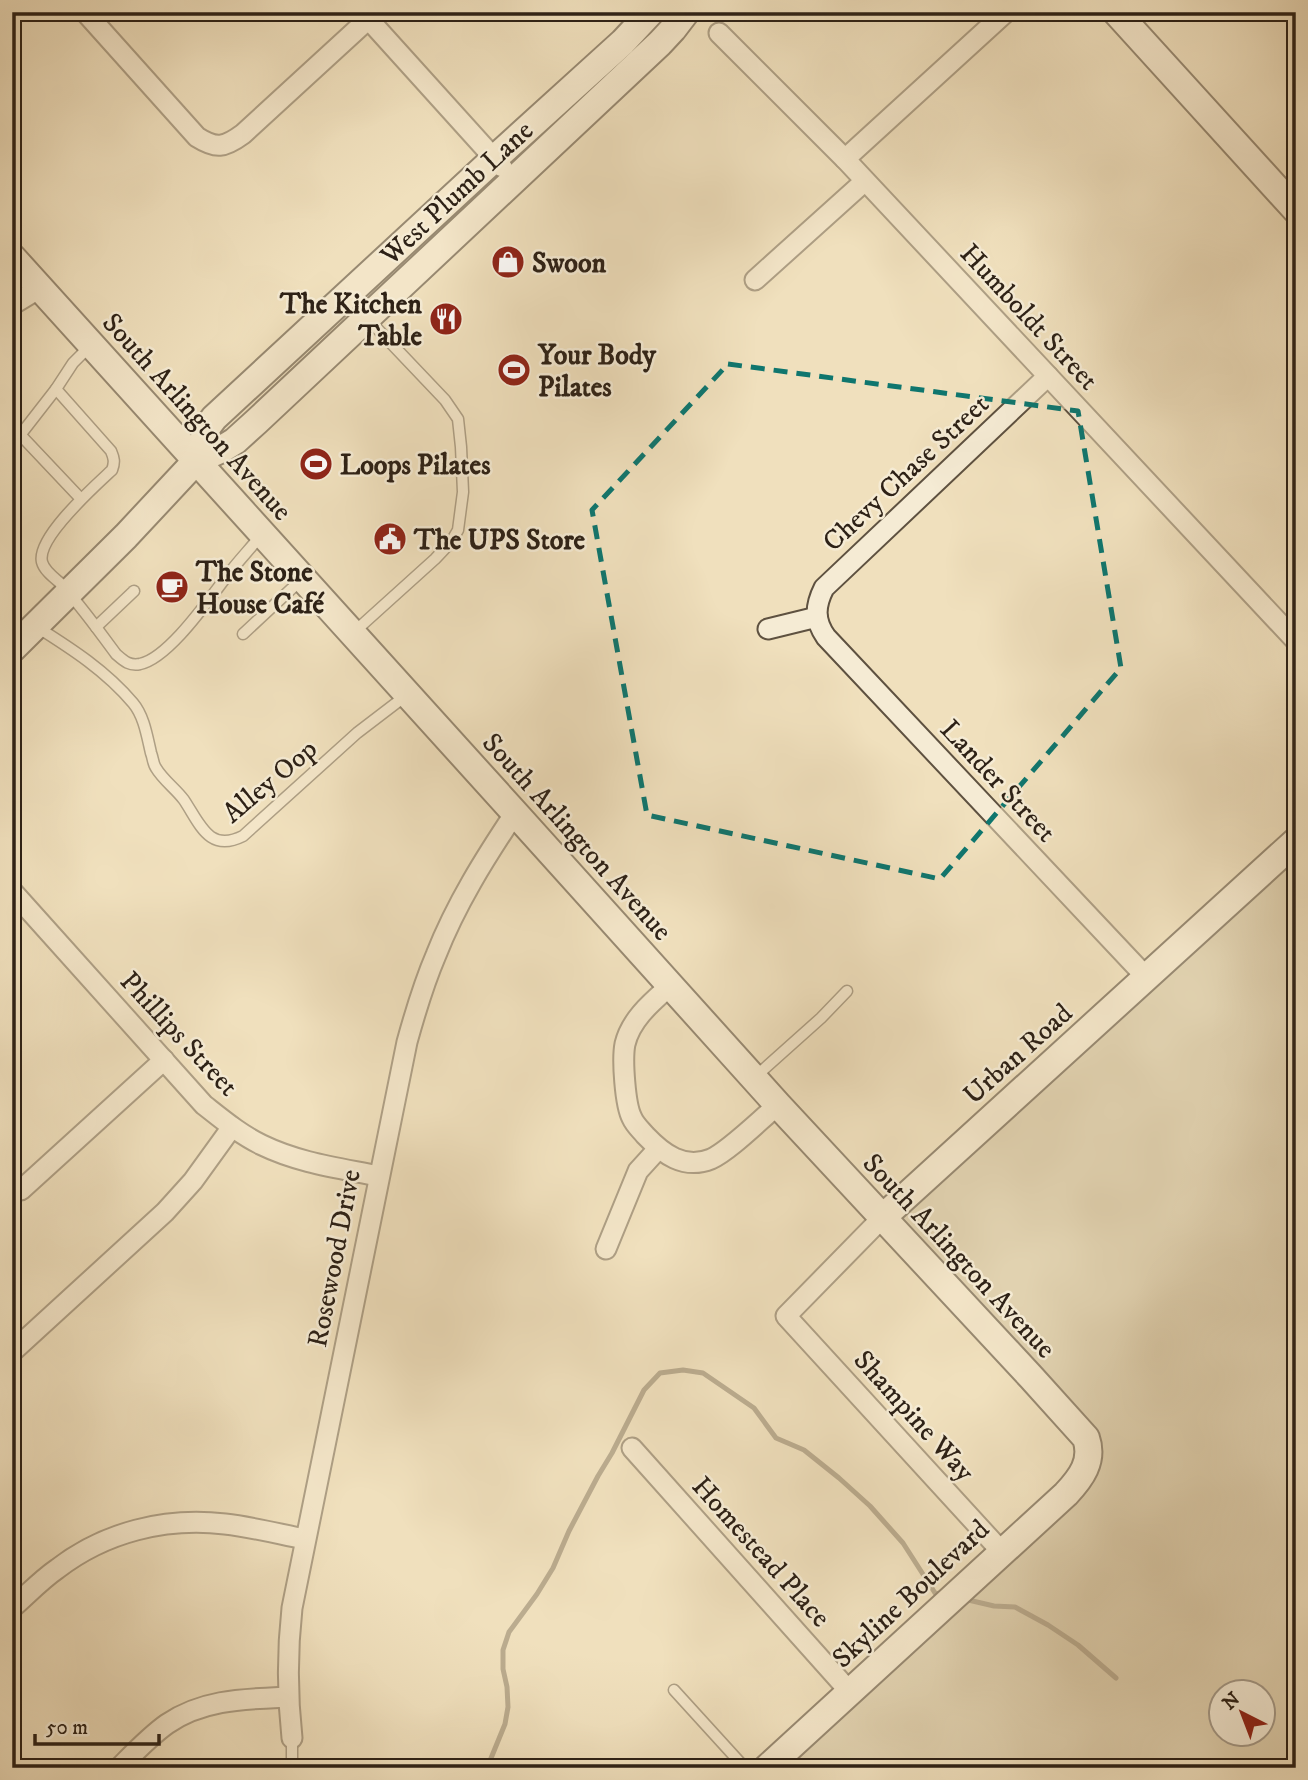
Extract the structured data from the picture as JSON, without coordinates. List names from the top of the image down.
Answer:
{
  "streets": {
    "street": [
      "West Plumb Lane",
      "Humboldt Street",
      "South Arlington Avenue",
      "Chevy Chase Street",
      "Lander Street",
      "Phillips Street",
      "Urban Road",
      "Rosewood Drive",
      "Shampine Way",
      "Homestead Place",
      "Skyline Boulevard"
    ],
    "lane": ["Alley Oop"]
  },
  "crossings": [
    ["West Plumb Lane", "South Arlington Avenue"],
    ["West Plumb Lane", "Alley Oop"],
    ["Humboldt Street", "Chevy Chase Street"],
    ["South Arlington Avenue", "Alley Oop"],
    ["South Arlington Avenue", "Urban Road"],
    ["South Arlington Avenue", "Rosewood Drive"],
    ["South Arlington Avenue", "Skyline Boulevard"],
    ["Chevy Chase Street", "Lander Street"],
    ["Lander Street", "Urban Road"],
    ["Phillips Street", "Rosewood Drive"],
    ["Urban Road", "Shampine Way"],
    ["Shampine Way", "Skyline Boulevard"],
    ["Homestead Place", "Skyline Boulevard"]
  ],
  "places": {
    "shop": ["Swoon"],
    "restaurant": ["The Kitchen Table"],
    "sports": ["Your Body Pilates", "Loops Pilates"],
    "public building": ["The UPS Store"],
    "cafe": ["The Stone House Café"]
  },
  "scale_bar": "50 m",
  "north": "top left"
}
